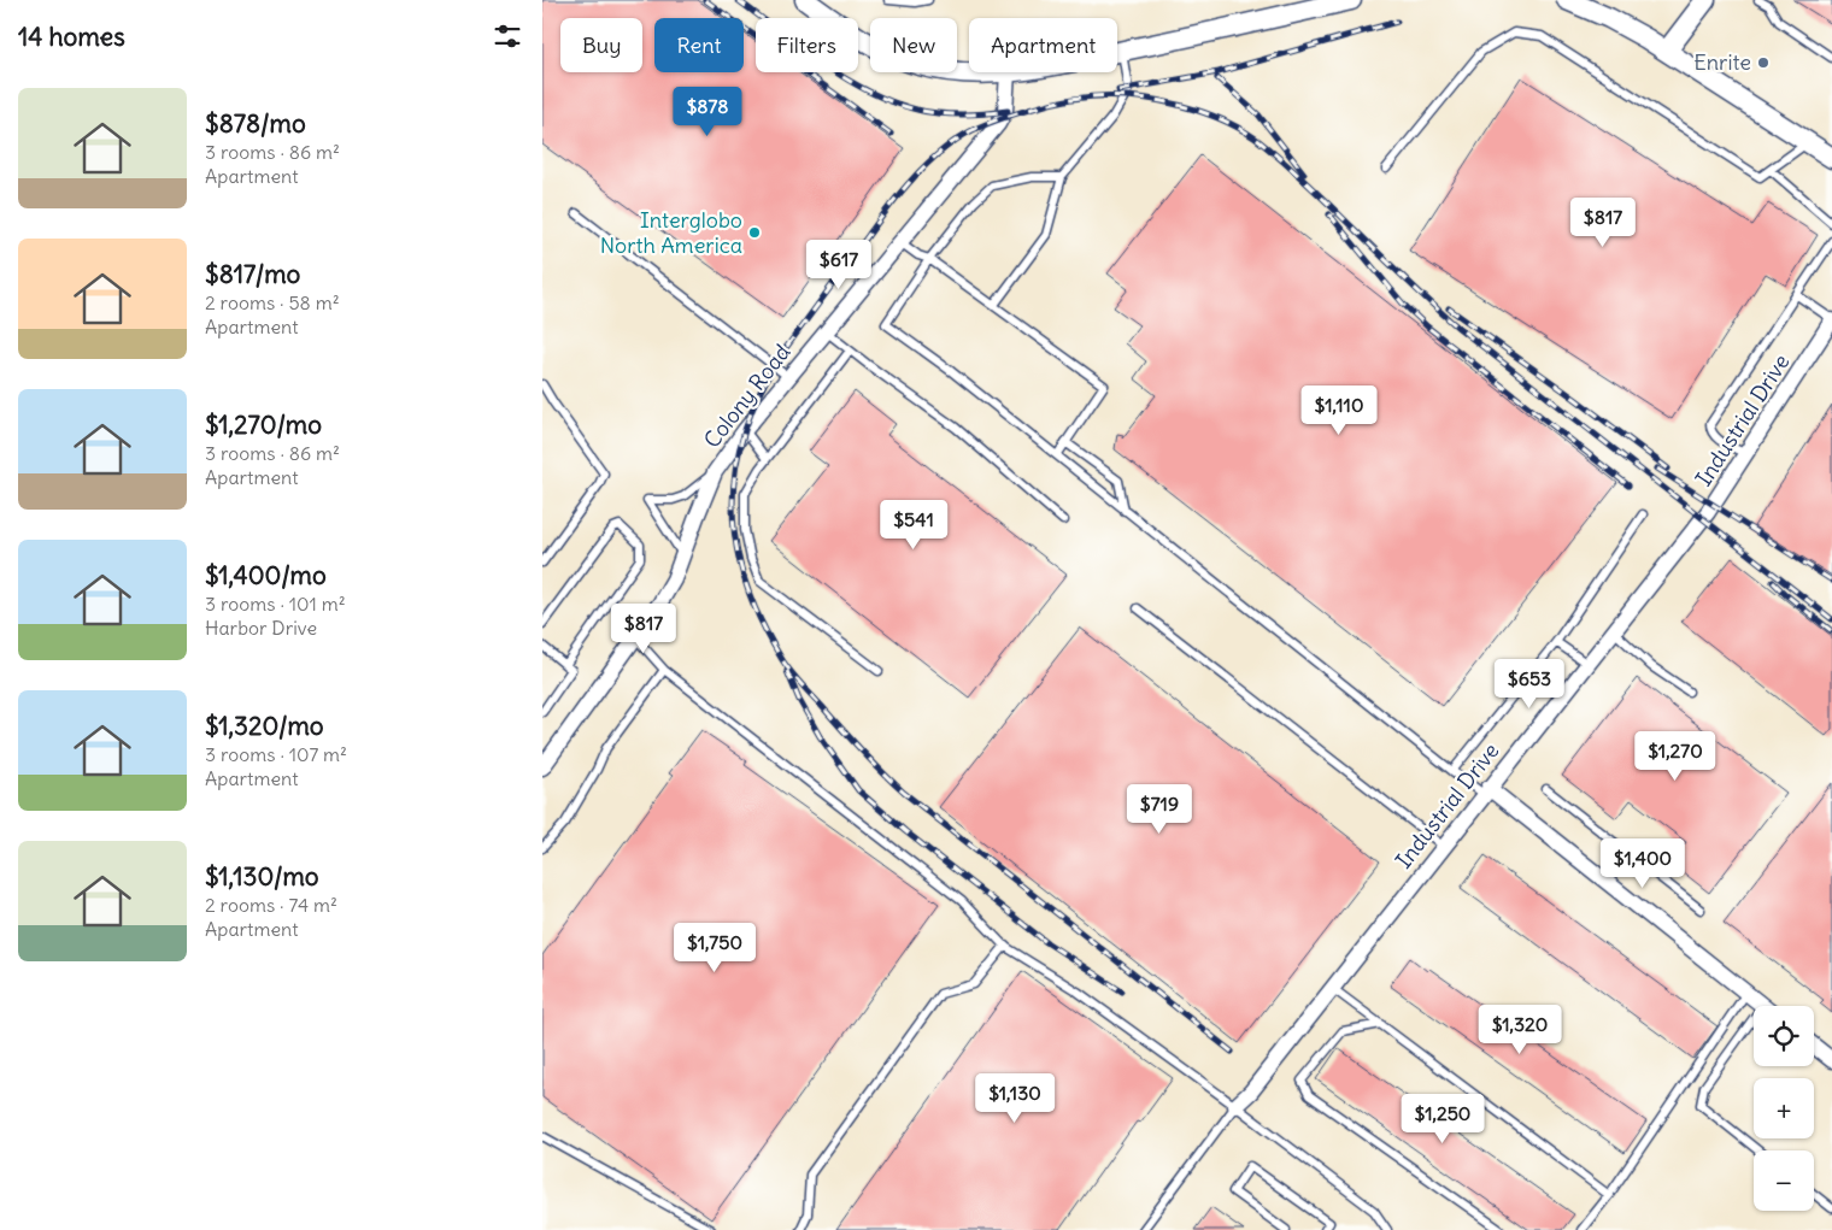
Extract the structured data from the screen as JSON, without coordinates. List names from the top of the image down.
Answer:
{
  "streets": {
    "street": ["Colony Road", "Industrial Drive"]
  },
  "places": ["Enrite", "Interglobo North America"],
  "page": {
    "heading": "14 homes",
    "chip": [
      "Buy",
      "Rent",
      "Filters",
      "New",
      "Apartment"
    ],
    "list": [
      {
        "name": "$878/mo",
        "note": "3 rooms · 86 m² · Apartment"
      },
      {
        "name": "$817/mo",
        "note": "2 rooms · 58 m² · Apartment"
      },
      {
        "name": "$1,270/mo",
        "note": "3 rooms · 86 m² · Apartment"
      },
      {
        "name": "$1,400/mo",
        "note": "3 rooms · 101 m² · Harbor Drive"
      },
      {
        "name": "$1,320/mo",
        "note": "3 rooms · 107 m² · Apartment"
      },
      {
        "name": "$1,130/mo",
        "note": "2 rooms · 74 m² · Apartment"
      }
    ],
    "price": [
      "$878",
      "$817",
      "$617",
      "$1,110",
      "$541",
      "$817",
      "$653",
      "$1,270",
      "$719",
      "$1,400",
      "$1,750",
      "$1,320",
      "$1,130",
      "$1,250"
    ],
    "map_buttons": ["+", "−"]
  }
}
